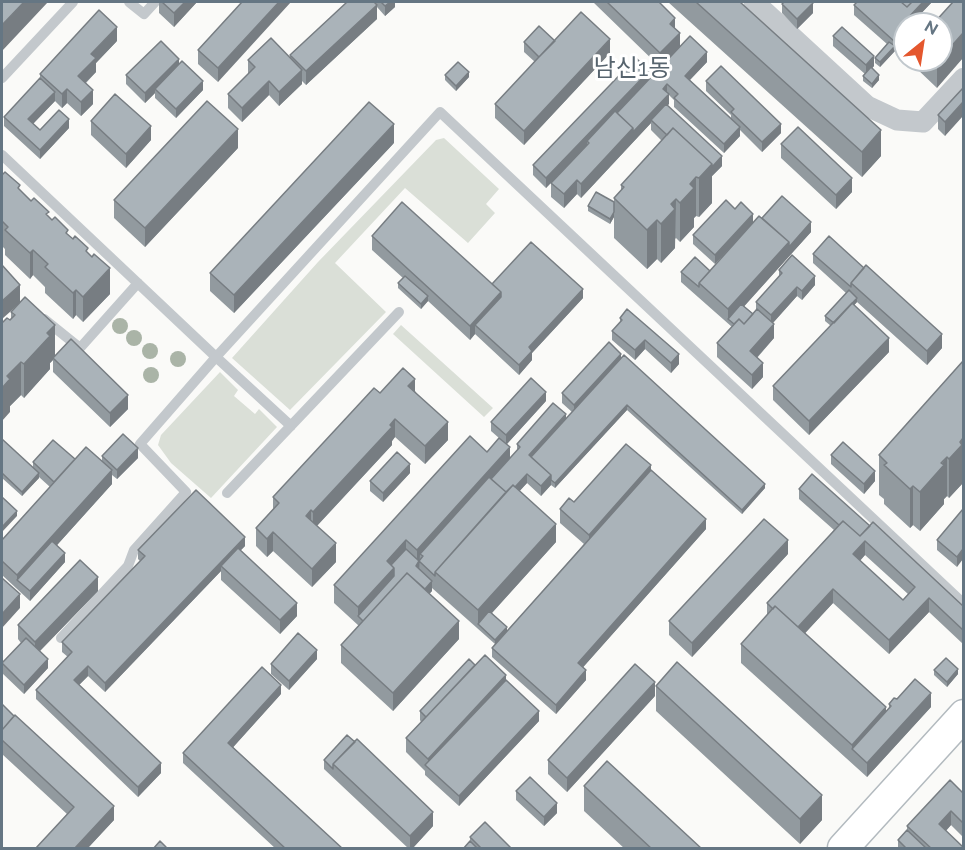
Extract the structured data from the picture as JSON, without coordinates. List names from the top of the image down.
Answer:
{
  "districts": ["남신1동"],
  "north": "top right"
}
